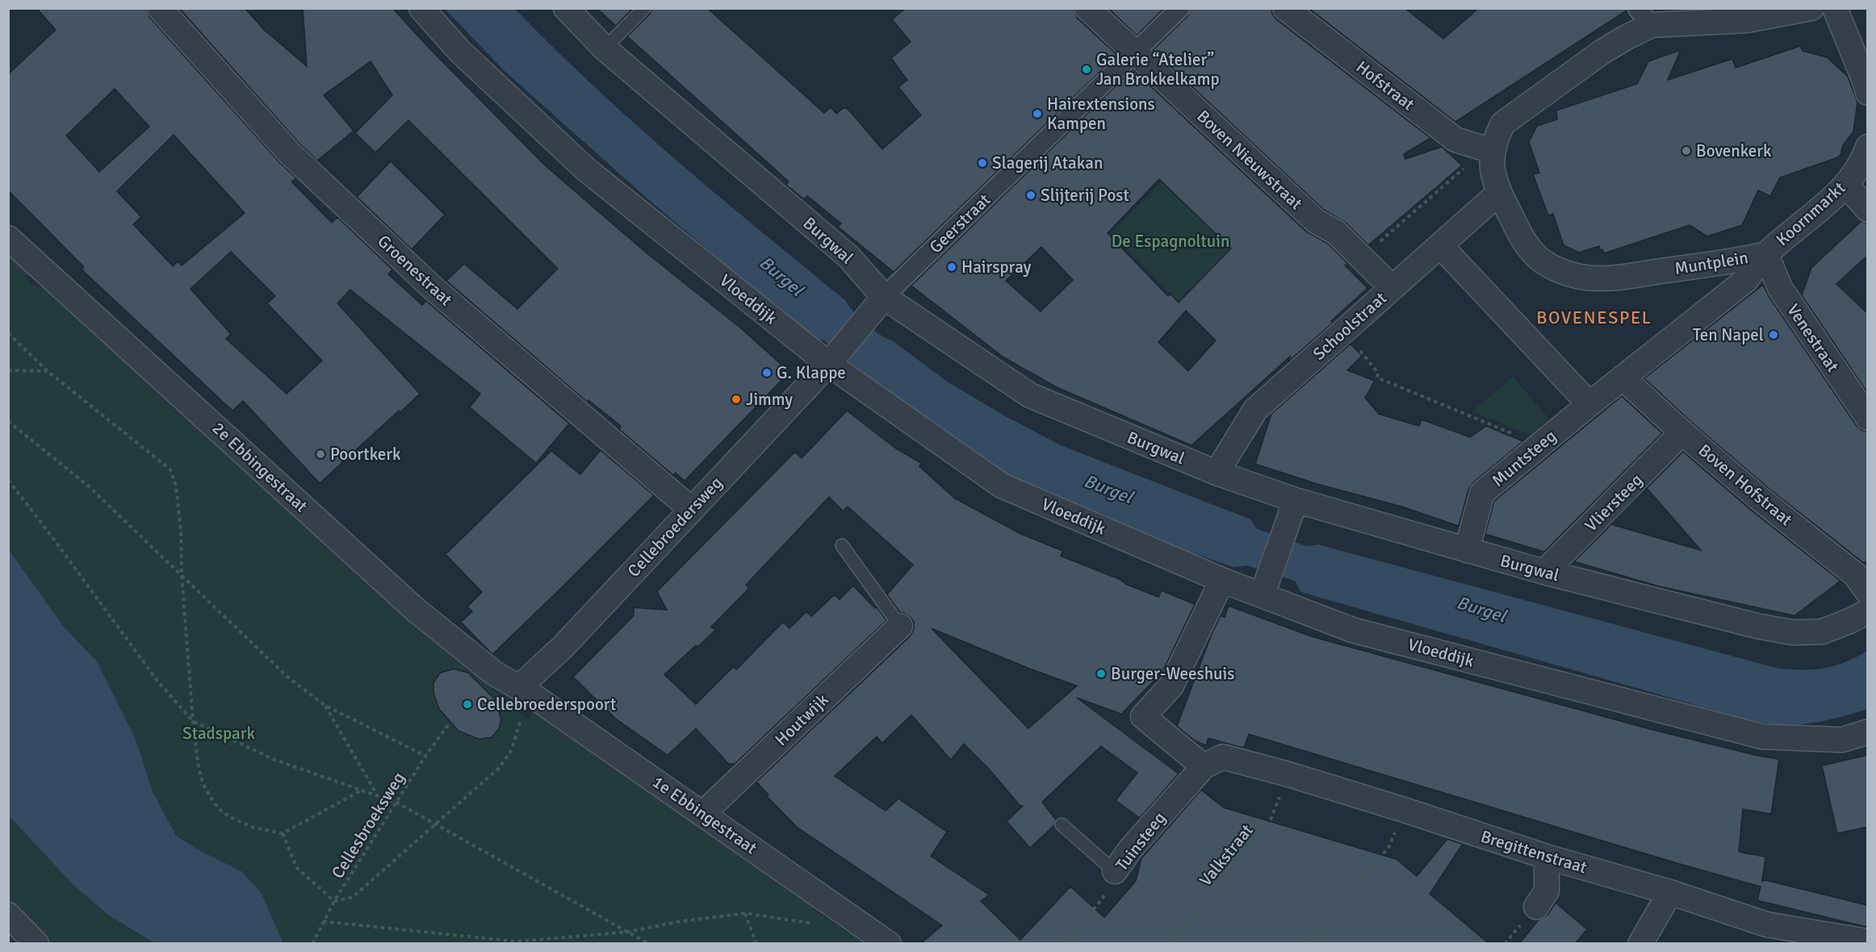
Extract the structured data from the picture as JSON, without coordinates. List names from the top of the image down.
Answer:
{
  "streets": {
    "street": [
      "Hofstraat",
      "Boven Nieuwstraat",
      "Koornmarkt",
      "Geerstraat",
      "Burgwal",
      "Muntplein",
      "Groenestraat",
      "Vloeddijk",
      "Schoolstraat",
      "Venestraat",
      "Muntsteeg",
      "2e Ebbingestraat",
      "Boven Hofstraat",
      "Vliersteeg",
      "Cellebroedersweg",
      "Houtwijk",
      "1e Ebbingestraat",
      "Tuinsteeg",
      "Bregittenstraat"
    ],
    "path": ["Cellesbroeksweg", "Valkstraat"]
  },
  "crossings": [
    ["Hofstraat", "Muntplein"],
    ["Boven Nieuwstraat", "Geerstraat"],
    ["Boven Nieuwstraat", "Schoolstraat"],
    ["Koornmarkt", "Muntplein"],
    ["Koornmarkt", "Venestraat"],
    ["Geerstraat", "Burgwal"],
    ["Geerstraat", "Cellebroedersweg"],
    ["Burgwal", "Schoolstraat"],
    ["Burgwal", "Muntsteeg"],
    ["Burgwal", "Vliersteeg"],
    ["Burgwal", "Cellebroedersweg"],
    ["Muntplein", "Schoolstraat"],
    ["Muntplein", "Venestraat"],
    ["Muntplein", "Muntsteeg"],
    ["Muntplein", "Boven Hofstraat"],
    ["Groenestraat", "Cellebroedersweg"],
    ["Vloeddijk", "Cellebroedersweg"],
    ["2e Ebbingestraat", "Cellebroedersweg"],
    ["2e Ebbingestraat", "1e Ebbingestraat"],
    ["Boven Hofstraat", "Vliersteeg"],
    ["Cellebroedersweg", "1e Ebbingestraat"],
    ["Houtwijk", "1e Ebbingestraat"],
    ["Tuinsteeg", "Bregittenstraat"],
    ["Bregittenstraat", "Valkstraat"]
  ],
  "districts": ["BOVENESPEL"],
  "water": ["Burgel"],
  "parks": ["De Espagnoltuin", "Stadspark"],
  "places": [
    "Galerie “Atelier” Jan Brokkelkamp",
    "Hairextensions Kampen",
    "Bovenkerk",
    "Slagerij Atakan",
    "Slijterij Post",
    "Hairspray",
    "Ten Napel",
    "G. Klappe",
    "Jimmy",
    "Poortkerk",
    "Burger-Weeshuis",
    "Cellebroederspoort"
  ]
}
